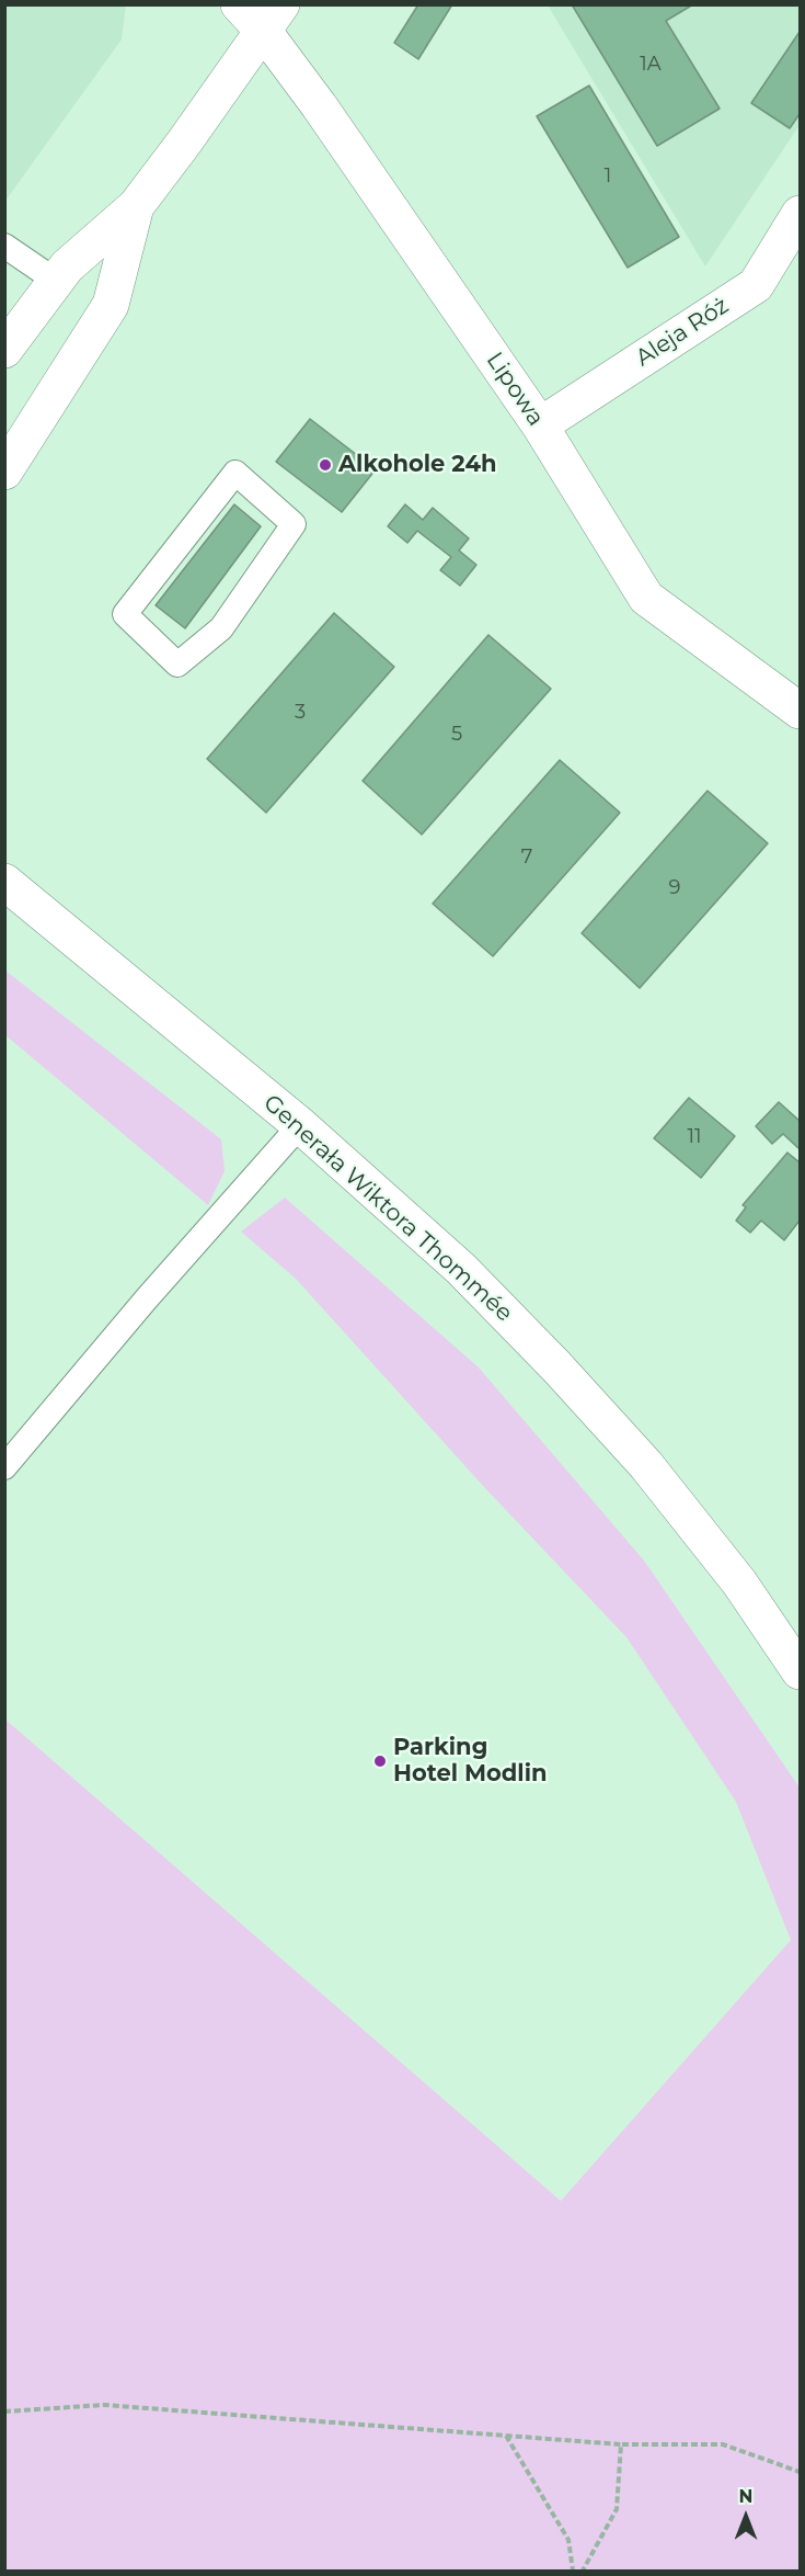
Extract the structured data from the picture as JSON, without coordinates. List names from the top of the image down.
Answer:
{
  "streets": {
    "main road": ["Aleja Róż", "Lipowa", "Generała Wiktora Thommée"]
  },
  "crossings": [
    ["Aleja Róż", "Lipowa"]
  ],
  "places": ["Alkohole 24h", "Parking Hotel Modlin"],
  "house_numbers": [
    "1A",
    "1",
    "3",
    "5",
    "7",
    "9",
    "11"
  ],
  "north": "top"
}
